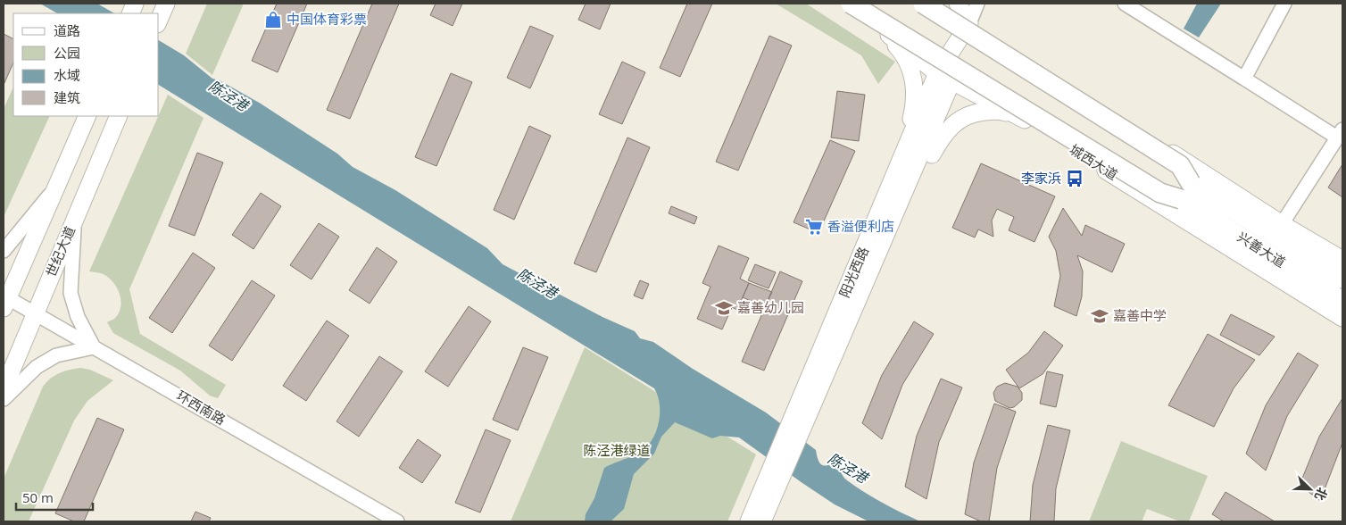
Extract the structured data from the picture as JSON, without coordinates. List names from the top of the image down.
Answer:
{
  "streets": {
    "highway": ["兴善大道"],
    "main road": ["城西大道", "世纪大道", "阳光西路"],
    "street": ["环西南路"]
  },
  "crossings": [
    ["城西大道", "兴善大道"],
    ["城西大道", "阳光西路"],
    ["世纪大道", "环西南路"]
  ],
  "water": ["陈泾港"],
  "parks": ["陈泾港绿道"],
  "places": {
    "shop": ["中国体育彩票"],
    "bus stop": ["李家浜"],
    "supermarket": ["香溢便利店"],
    "school or university": ["嘉善幼儿园", "嘉善中学"]
  },
  "legend": [
    "道路",
    "公园",
    "水域",
    "建筑"
  ],
  "scale_bar": "50 m",
  "north": "bottom right"
}
